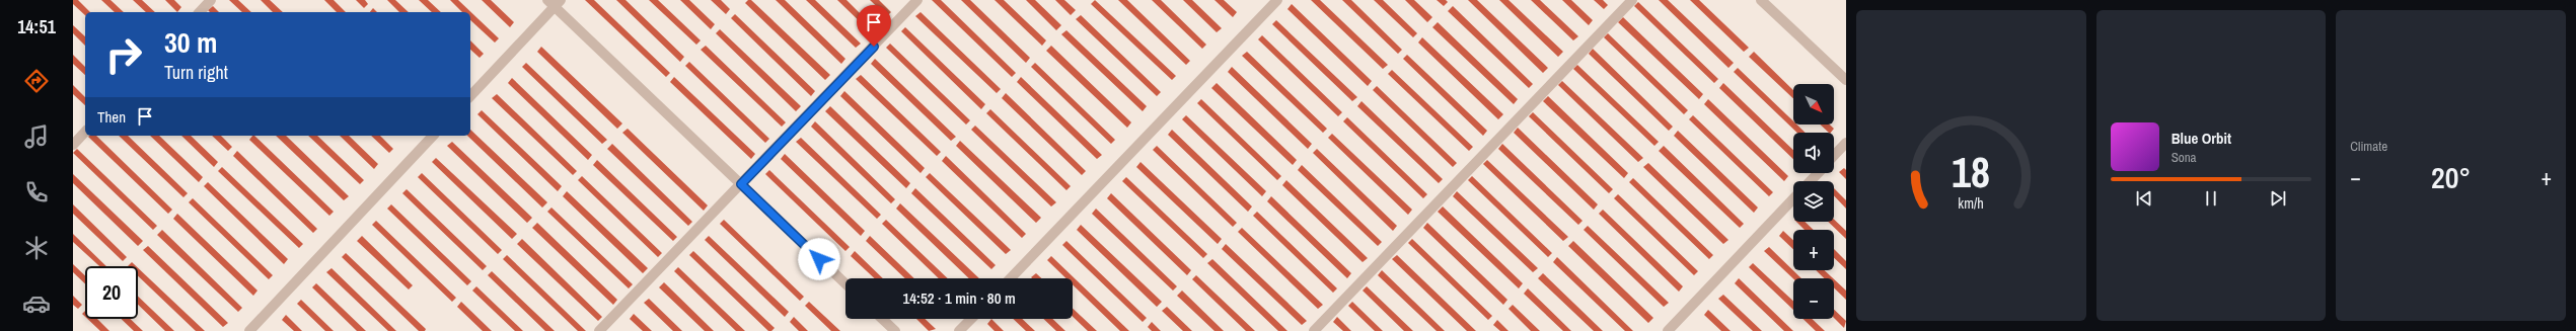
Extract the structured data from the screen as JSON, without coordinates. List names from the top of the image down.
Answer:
{
  "north": "bottom right",
  "page": {
    "tabs": "14:51",
    "tile": "Climate",
    "turn": ["30 m", "Turn right"],
    "map_buttons": ["+", "−"],
    "then": "Then",
    "song": ["Blue Orbit", "Sona"],
    "heat": ["−", "20°", "+"],
    "limit": "20",
    "trip": "14:52 · 1 min · 80 m",
    "gauge": ["18", "km/h"]
  }
}
